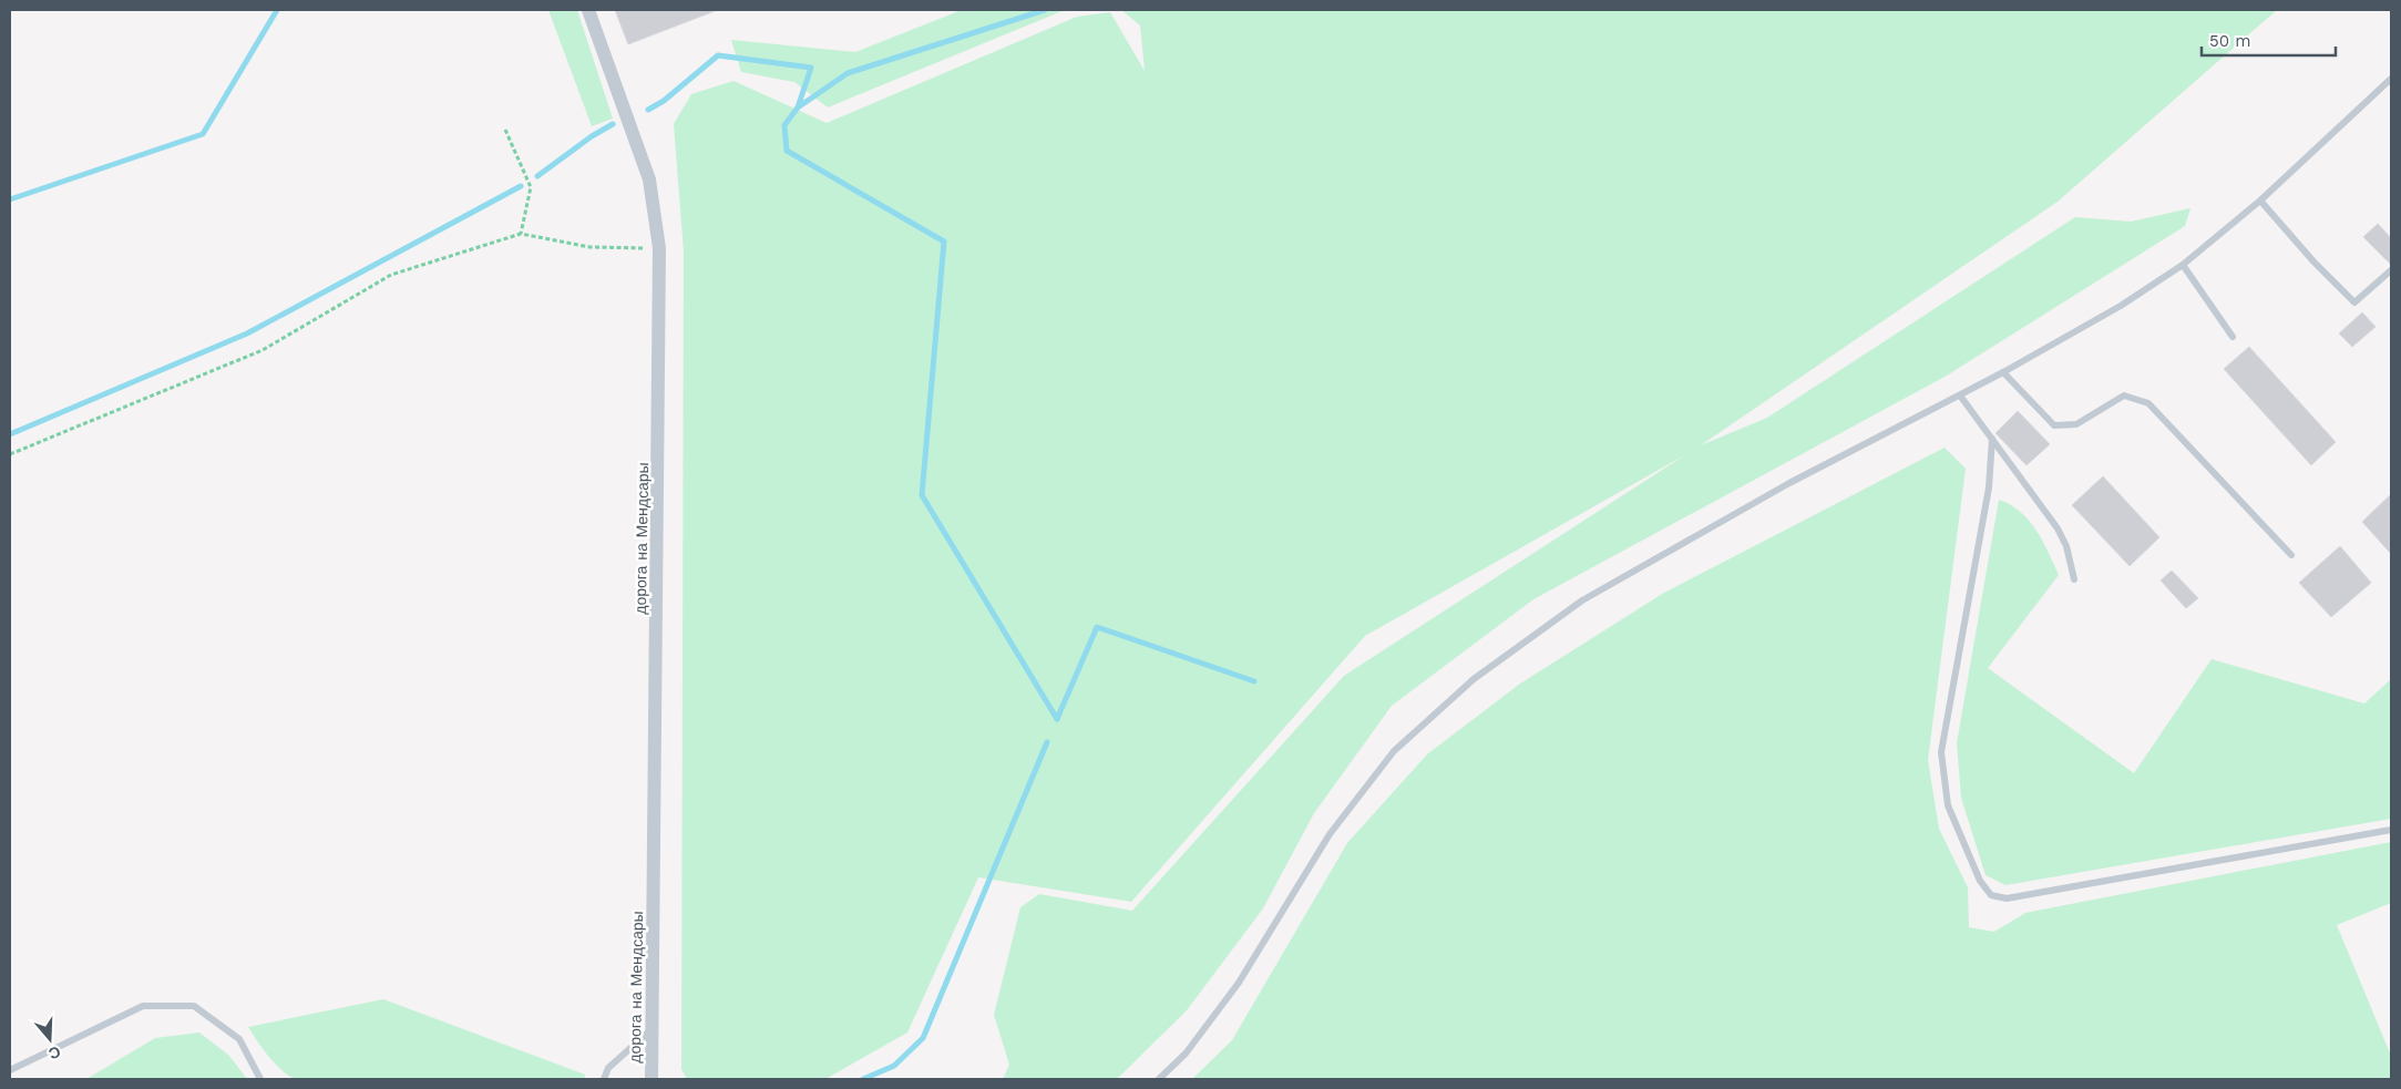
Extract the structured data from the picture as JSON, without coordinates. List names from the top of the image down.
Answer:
{
  "streets": {
    "street": ["дорога на Мендсары"]
  },
  "scale_bar": "50 m",
  "north": "bottom"
}
